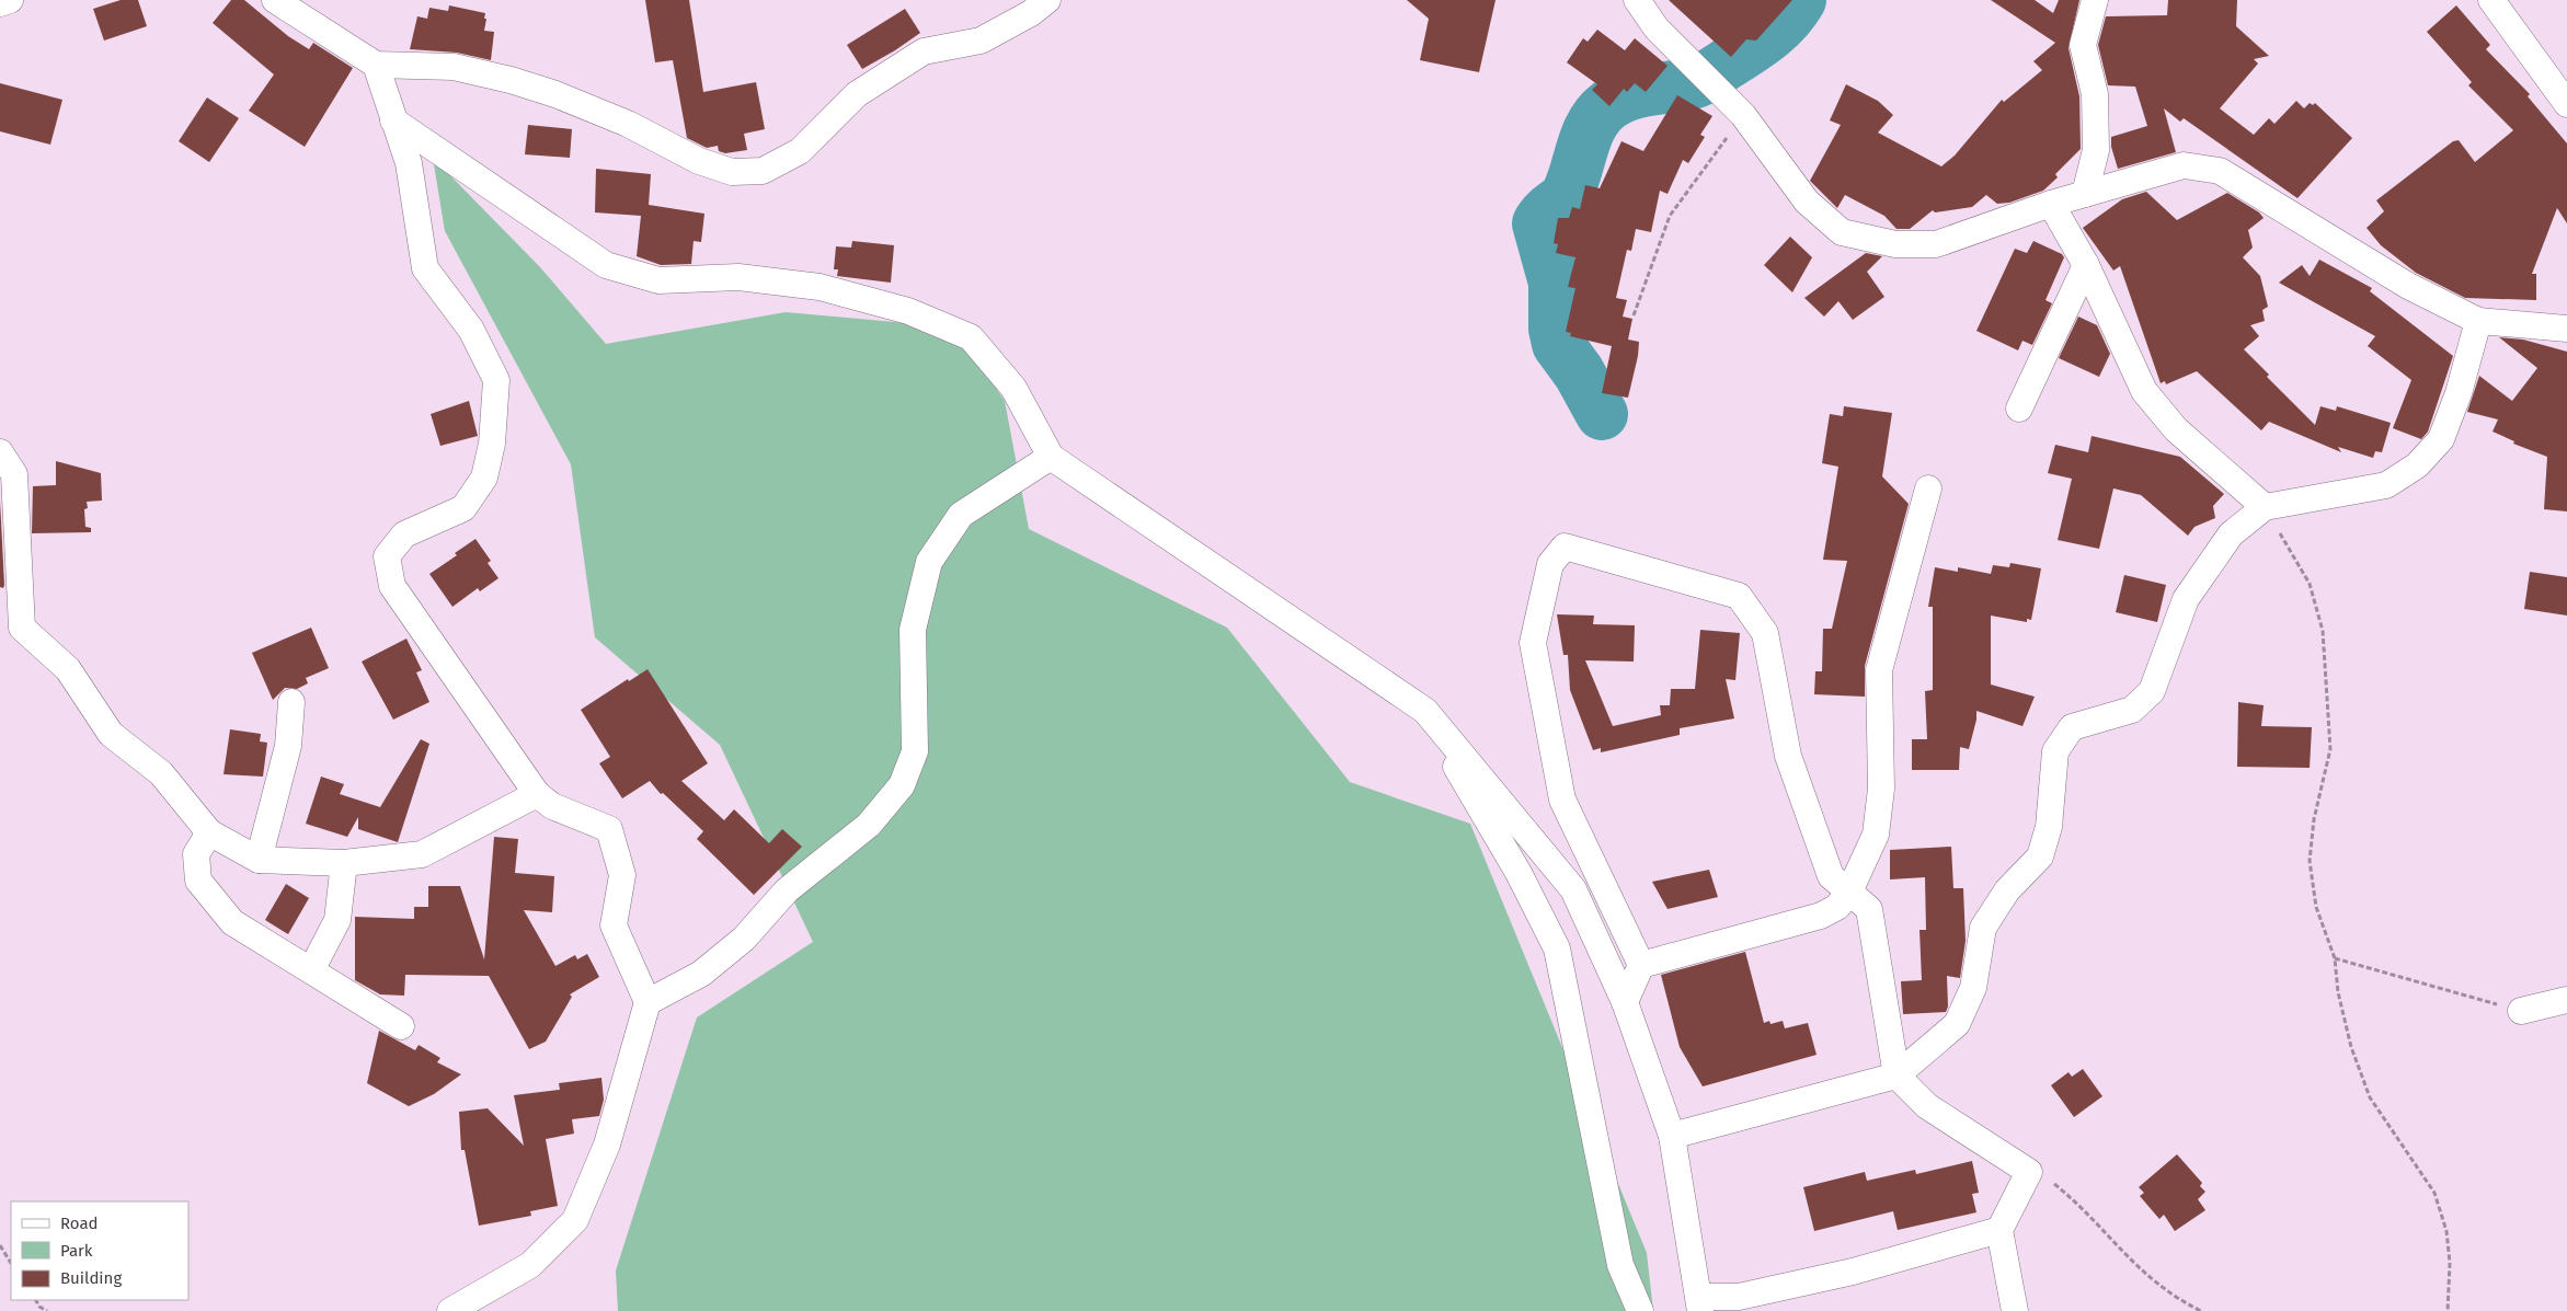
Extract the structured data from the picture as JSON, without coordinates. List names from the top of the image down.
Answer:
{
  "legend": ["Road", "Park", "Building"]
}
